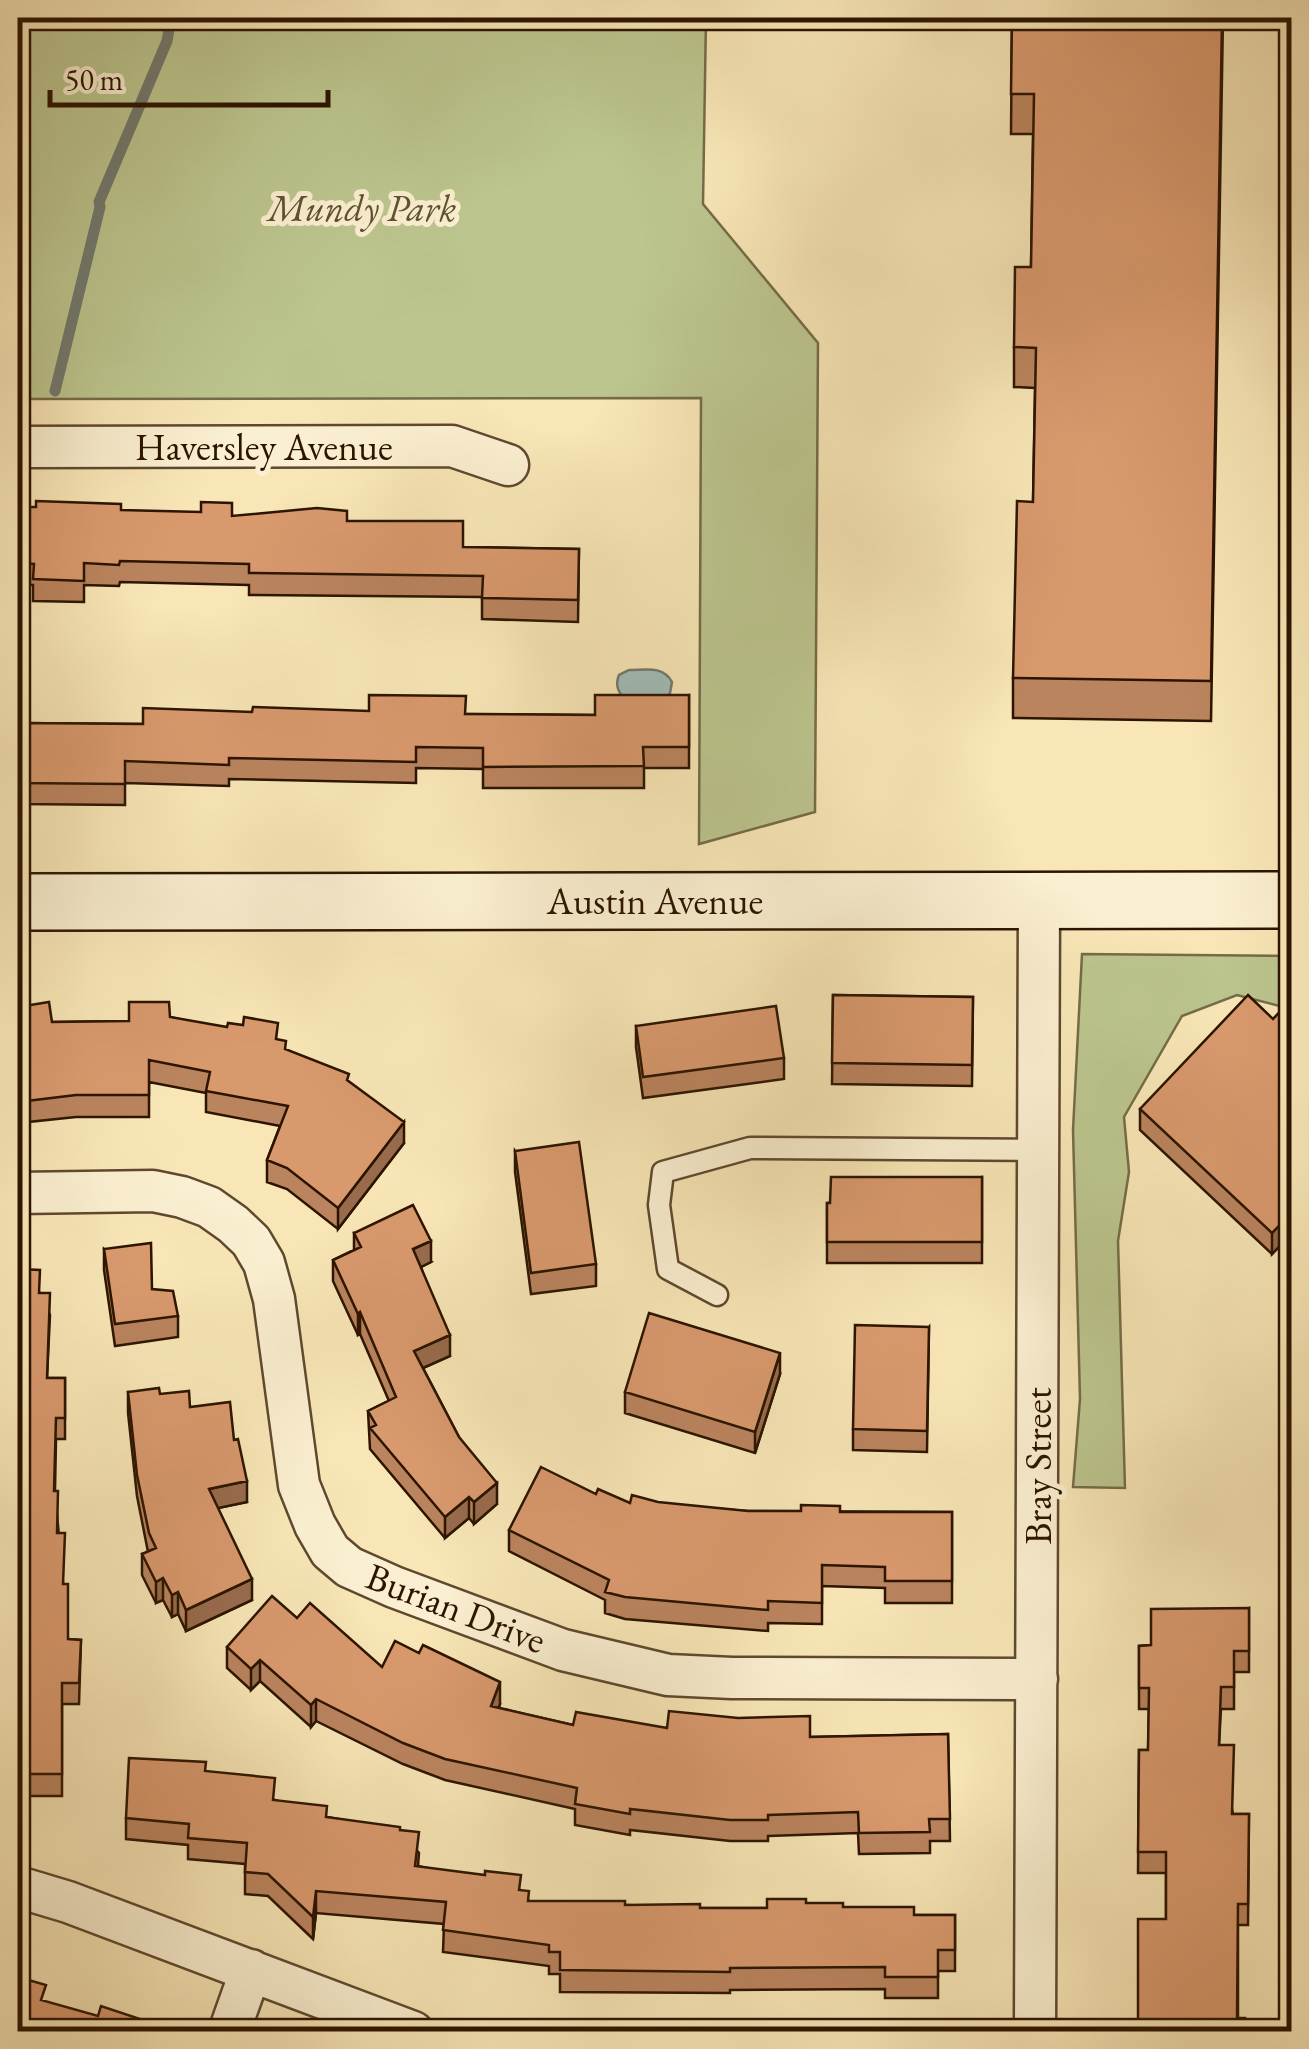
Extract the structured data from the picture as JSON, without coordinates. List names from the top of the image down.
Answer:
{
  "streets": {
    "main road": ["Austin Avenue"],
    "street": ["Haversley Avenue", "Bray Street", "Burian Drive"]
  },
  "crossings": [
    ["Austin Avenue", "Bray Street"],
    ["Bray Street", "Burian Drive"]
  ],
  "parks": ["Mundy Park"],
  "scale_bar": "50 m"
}
